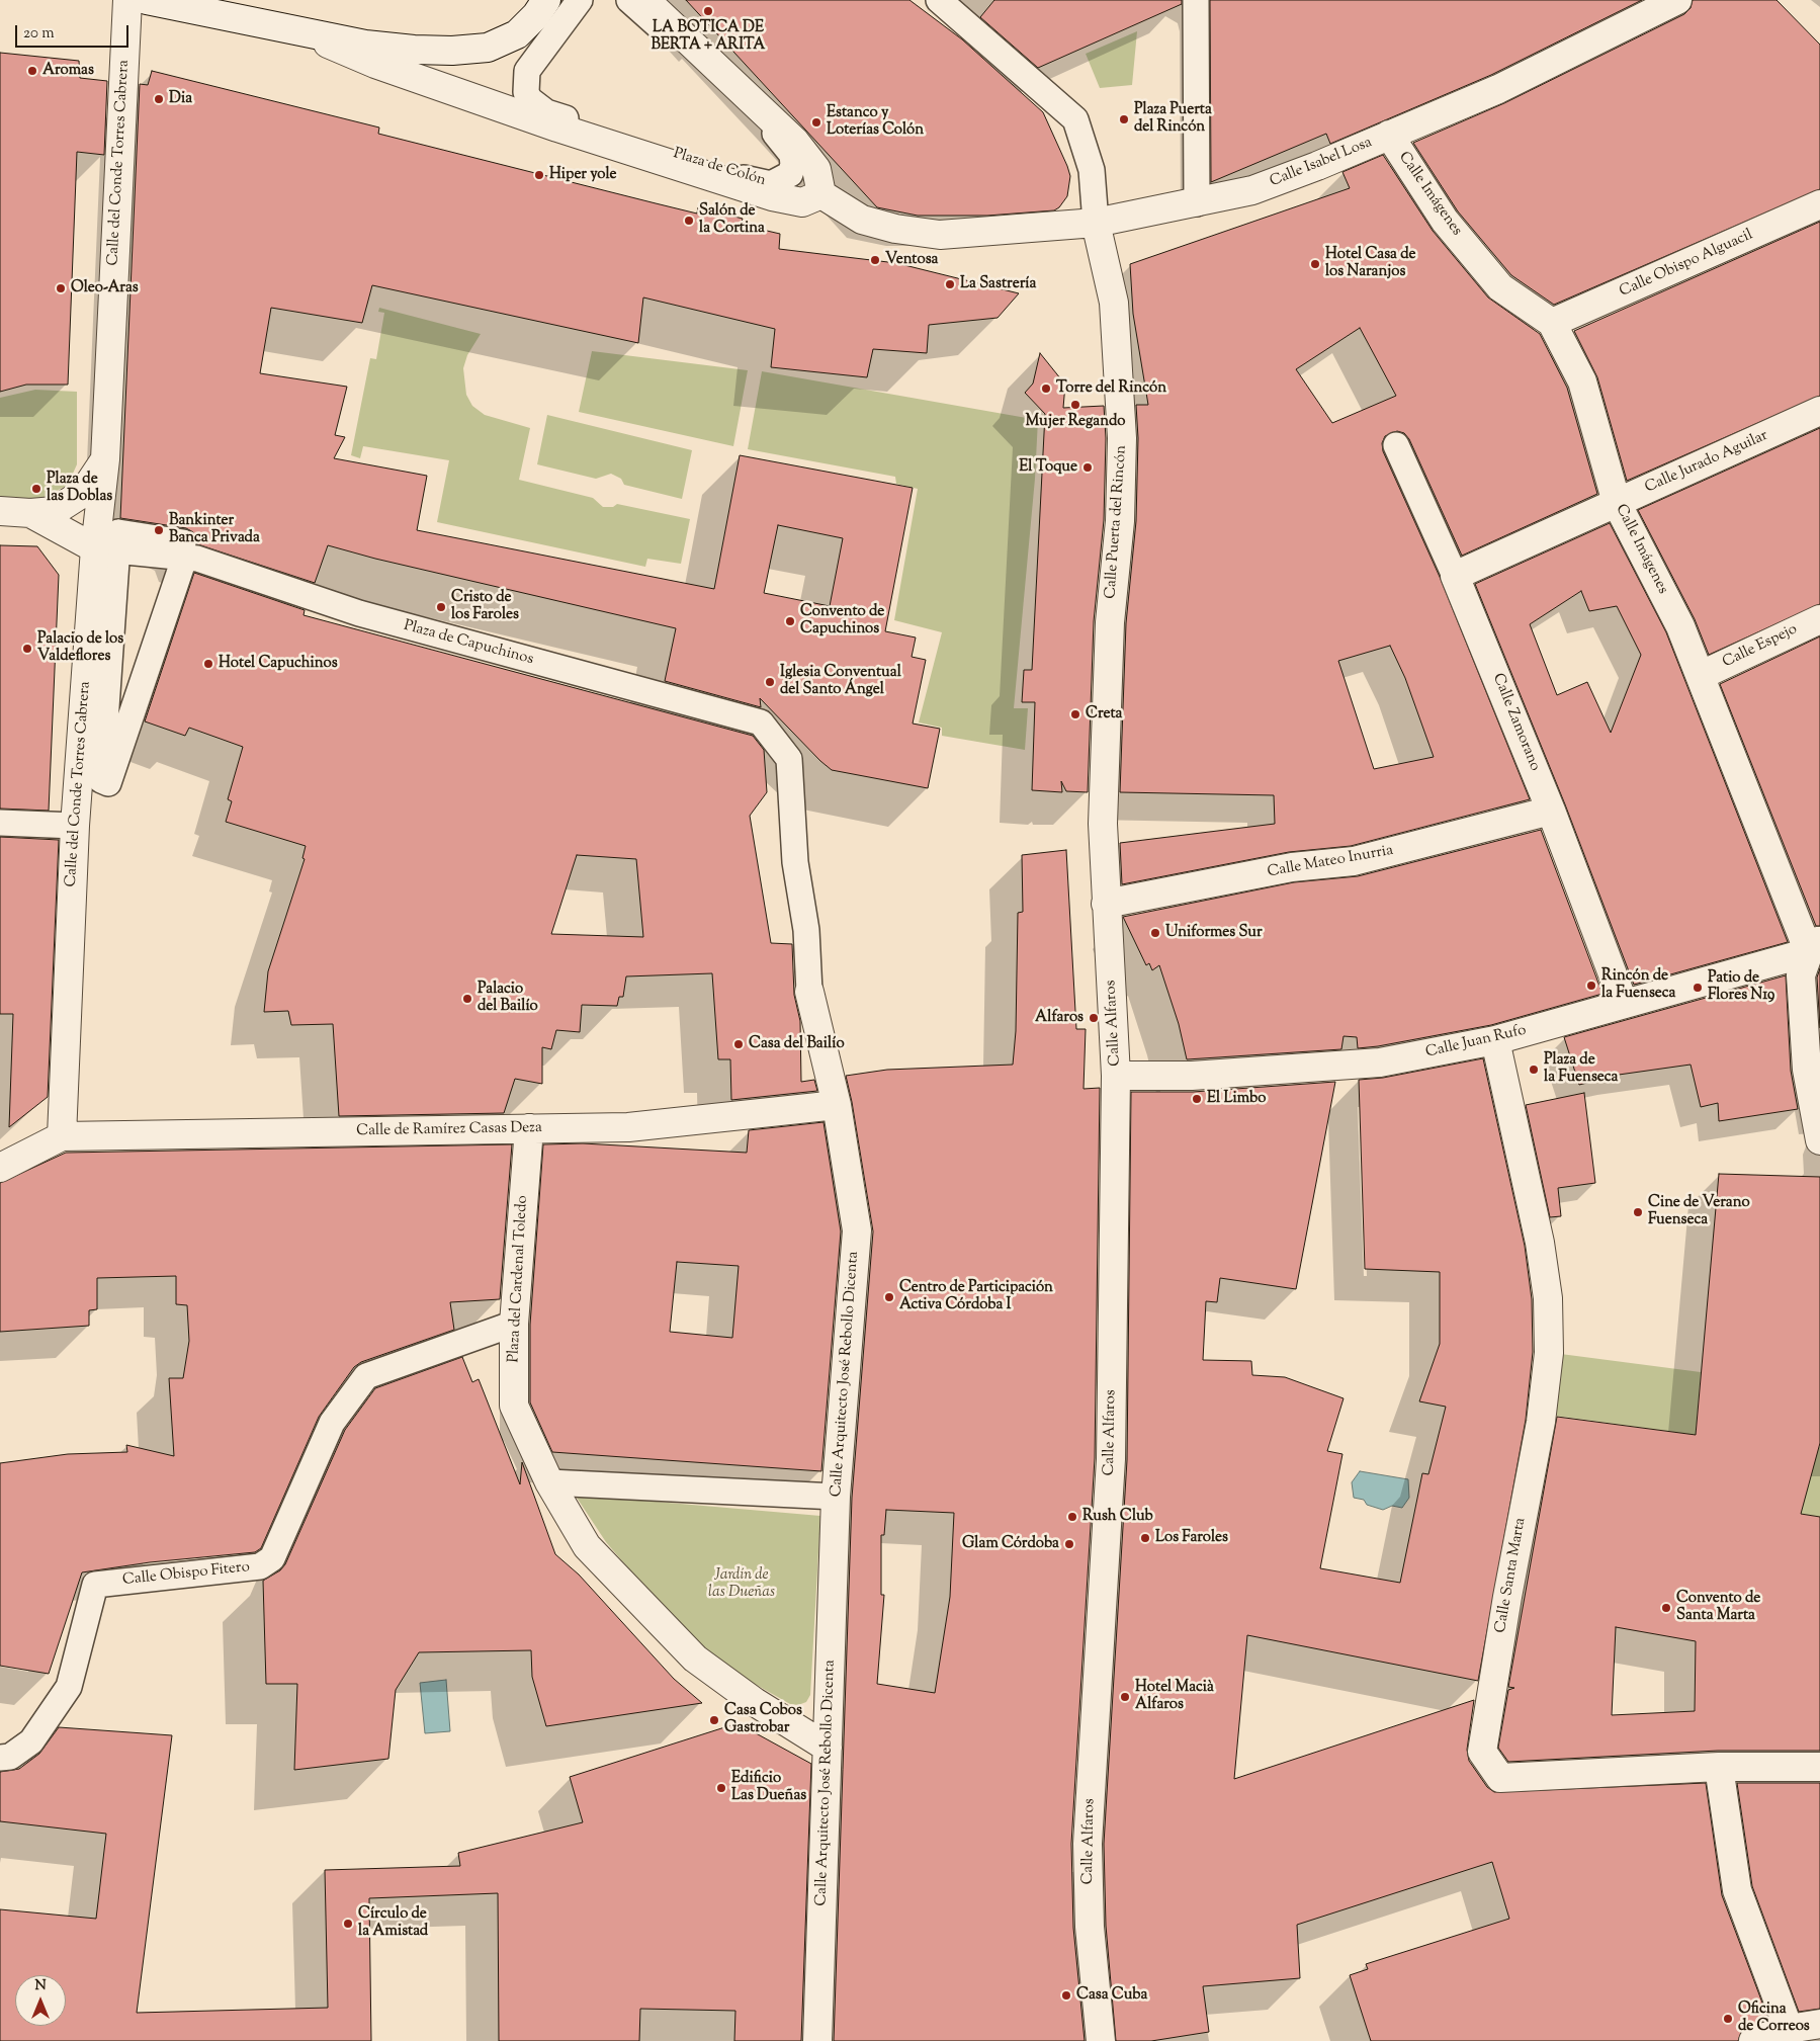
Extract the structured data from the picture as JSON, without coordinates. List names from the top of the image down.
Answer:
{
  "streets": {
    "street": [
      "Calle del Conde Torres Cabrera",
      "Calle Isabel Losa",
      "Plaza de Colón",
      "Calle Imágenes",
      "Calle Obispo Alguacil",
      "Calle Jurado Aguilar",
      "Calle Puerta del Rincón",
      "Plaza de Capuchinos",
      "Calle Espejo",
      "Calle Zamorano",
      "Calle Mateo Inurria",
      "Calle Alfaros",
      "Calle Juan Rufo",
      "Calle de Ramírez Casas Deza",
      "Plaza del Cardenal Toledo",
      "Calle Arquitecto José Rebollo Dicenta",
      "Calle Obispo Fitero",
      "Calle Santa Marta"
    ]
  },
  "crossings": [
    ["Calle del Conde Torres Cabrera", "Calle de Ramírez Casas Deza"],
    ["Calle Isabel Losa", "Plaza de Colón"],
    ["Calle Isabel Losa", "Calle Imágenes"],
    ["Calle Isabel Losa", "Calle Puerta del Rincón"],
    ["Calle Imágenes", "Calle Obispo Alguacil"],
    ["Calle Imágenes", "Calle Jurado Aguilar"],
    ["Calle Imágenes", "Calle Espejo"],
    ["Calle Imágenes", "Calle Juan Rufo"],
    ["Calle Jurado Aguilar", "Calle Zamorano"],
    ["Calle Puerta del Rincón", "Calle Alfaros"],
    ["Plaza de Capuchinos", "Calle Arquitecto José Rebollo Dicenta"],
    ["Calle Zamorano", "Calle Mateo Inurria"],
    ["Calle Zamorano", "Calle Juan Rufo"],
    ["Calle Mateo Inurria", "Calle Alfaros"],
    ["Calle Alfaros", "Calle Juan Rufo"],
    ["Calle Juan Rufo", "Calle Santa Marta"],
    ["Calle de Ramírez Casas Deza", "Plaza del Cardenal Toledo"],
    ["Calle de Ramírez Casas Deza", "Calle Arquitecto José Rebollo Dicenta"],
    ["Plaza del Cardenal Toledo", "Calle Arquitecto José Rebollo Dicenta"],
    ["Plaza del Cardenal Toledo", "Calle Obispo Fitero"]
  ],
  "parks": ["Jardín de las Dueñas"],
  "places": [
    "LA BOTICA DE BERTA + ARITA",
    "Aromas",
    "Dia",
    "Plaza Puerta del Rincón",
    "Estanco y Loterías Colón",
    "Hiper yole",
    "Salón de la Cortina",
    "Ventosa",
    "Hotel Casa de los Naranjos",
    "La Sastrería",
    "Oleo-Aras",
    "Torre del Rincón",
    "Mujer Regando",
    "El Toque",
    "Plaza de las Doblas",
    "Bankinter Banca Privada",
    "Cristo de los Faroles",
    "Convento de Capuchinos",
    "Palacio de los Valdeflores",
    "Hotel Capuchinos",
    "Iglesia Conventual del Santo Ángel",
    "Creta",
    "Uniformes Sur",
    "Rincón de la Fuenseca",
    "Patio de Flores N19",
    "Palacio del Bailío",
    "Alfaros",
    "Casa del Bailío",
    "Plaza de la Fuenseca",
    "El Limbo",
    "Cine de Verano Fuenseca",
    "Centro de Participación Activa Córdoba I",
    "Rush Club",
    "Los Faroles",
    "Glam Córdoba",
    "Convento de Santa Marta",
    "Hotel Macià Alfaros",
    "Casa Cobos Gastrobar",
    "Edificio Las Dueñas",
    "Círculo de la Amistad",
    "Casa Cuba",
    "Oficina de Correos"
  ],
  "scale_bar": "20 m",
  "north": "top"
}
